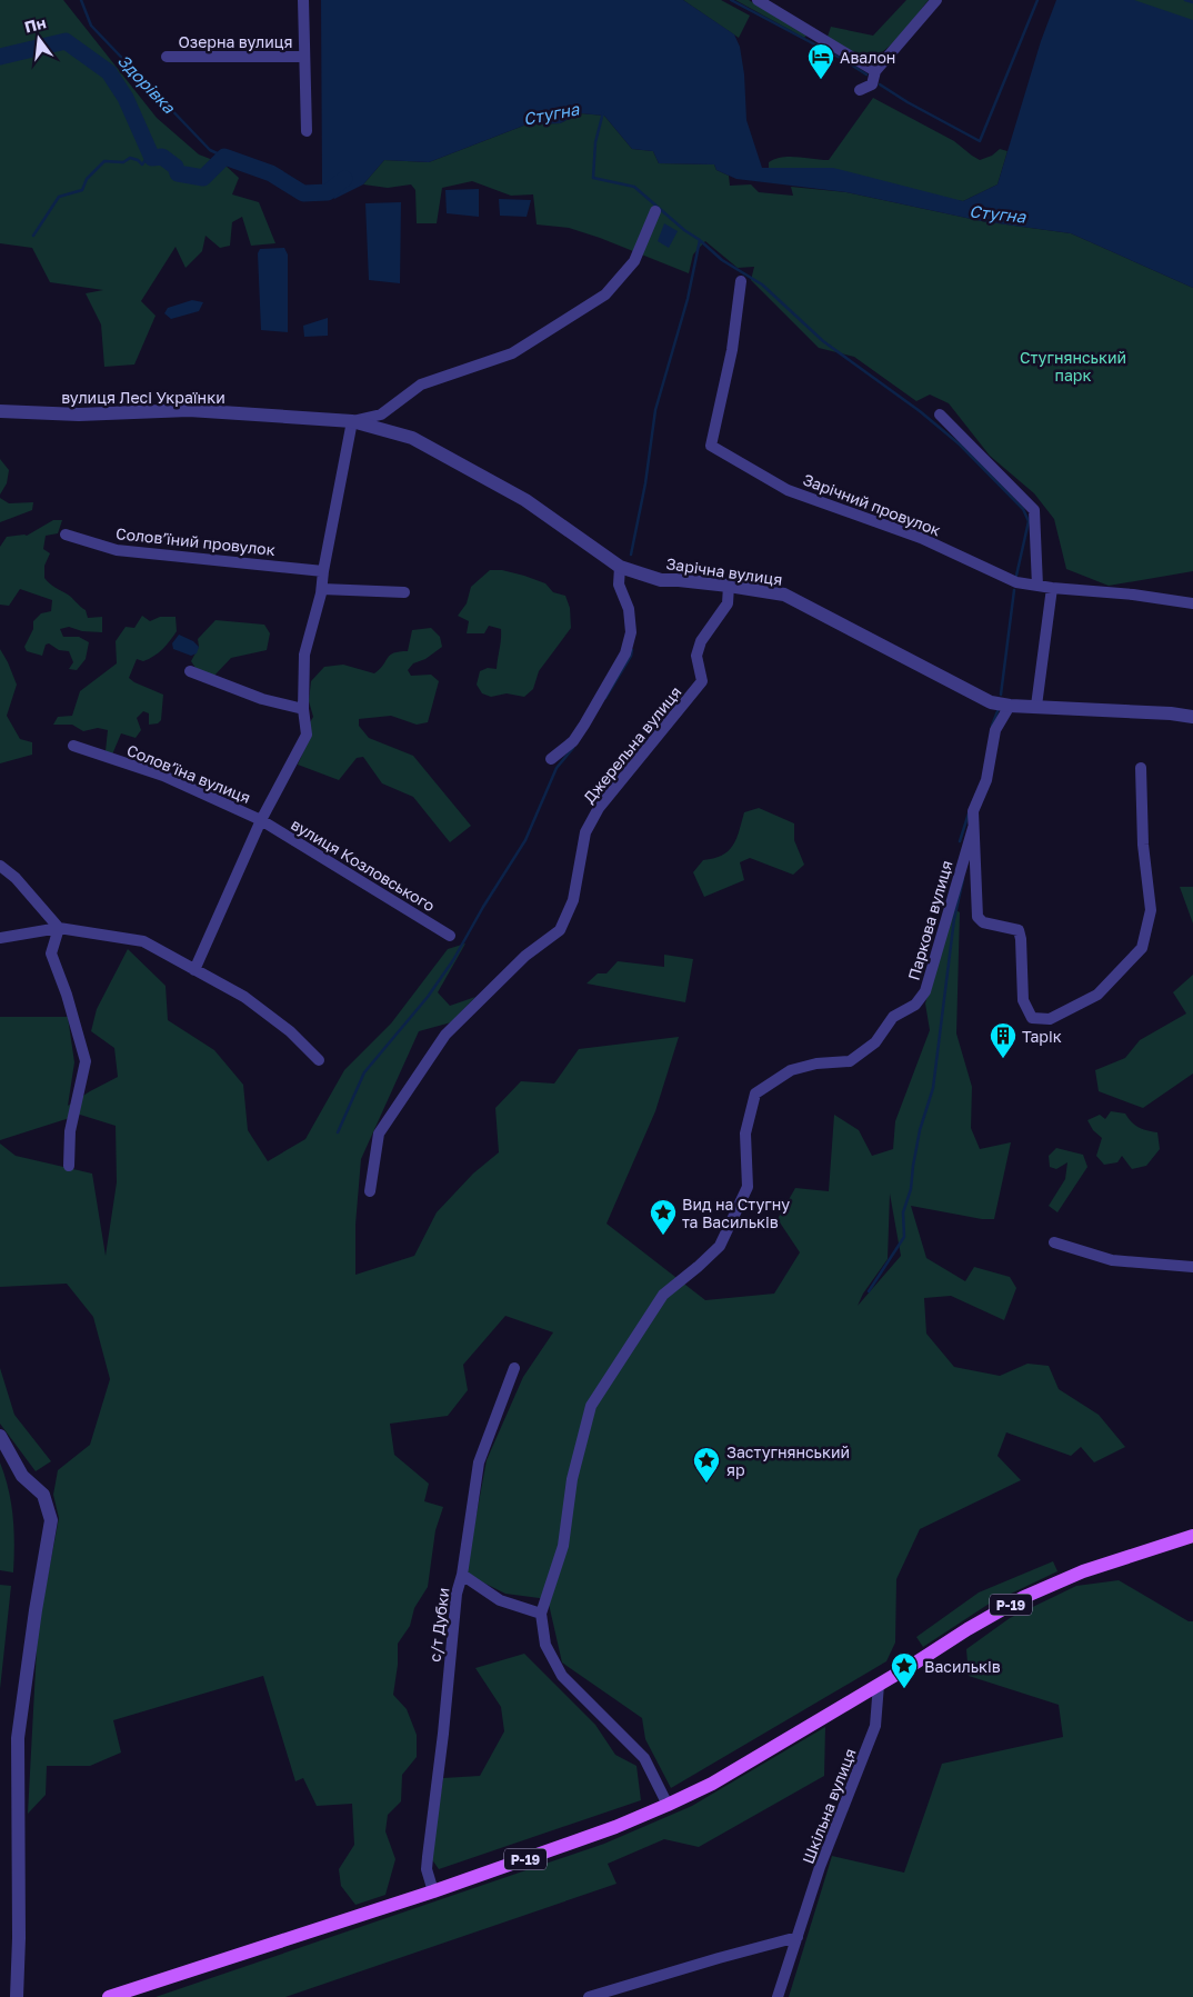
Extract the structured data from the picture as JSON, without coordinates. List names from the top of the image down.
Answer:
{
  "streets": {
    "main road": ["Р-19"],
    "street": [
      "Озерна вулиця",
      "вулиця Лесі Українки",
      "Зарічний провулок",
      "Соловʼїний провулок",
      "Зарічна вулиця",
      "Джерельна вулиця",
      "Соловʼїна вулиця",
      "вулиця Козловського",
      "Паркова вулиця",
      "с/т Дубки",
      "Шкільна вулиця"
    ]
  },
  "crossings": [
    ["вулиця Лесі Українки", "Зарічна вулиця"],
    ["Соловʼїний провулок", "Соловʼїна вулиця"],
    ["Зарічна вулиця", "Джерельна вулиця"],
    ["Соловʼїна вулиця", "вулиця Козловського"],
    ["Р-19", "с/т Дубки"],
    ["Р-19", "Шкільна вулиця"]
  ],
  "water": ["Здорівка", "Стугна"],
  "parks": ["Стугнянський парк"],
  "places": {
    "hotel": ["Авалон"],
    "building": ["Тарік"],
    "place": ["Вид на Стугну та Васильків", "Застугнянський яр", "Васильків"]
  },
  "north": "top"
}
